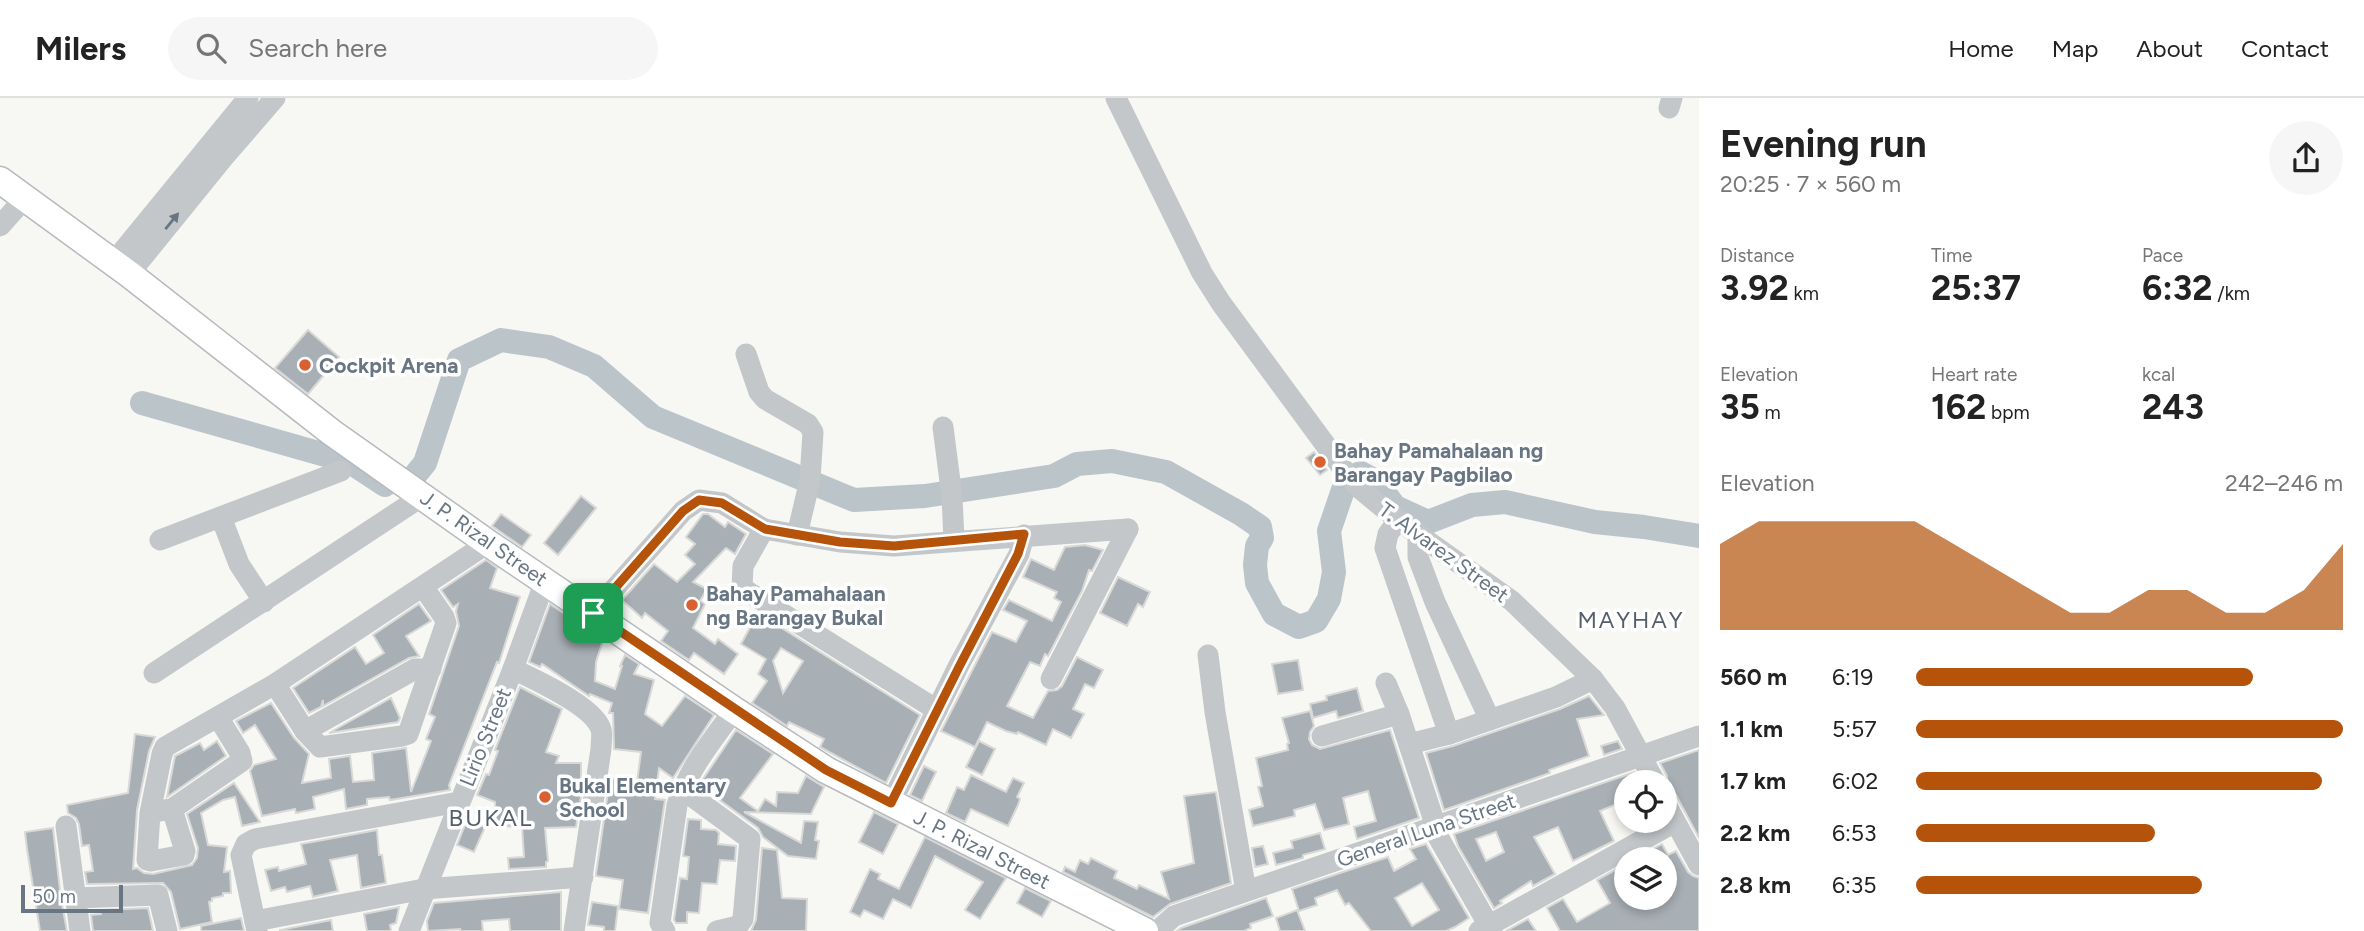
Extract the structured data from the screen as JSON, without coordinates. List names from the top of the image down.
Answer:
{
  "streets": {
    "main road": ["J. P. Rizal Street"],
    "street": ["T. Alvarez Street", "Lirio Street", "General Luna Street"]
  },
  "crossings": [
    ["J. P. Rizal Street", "Lirio Street"],
    ["T. Alvarez Street", "General Luna Street"]
  ],
  "districts": ["MAYHAY", "BUKAL"],
  "places": [
    "Cockpit Arena",
    "Bahay Pamahalaan ng Barangay Pagbilao",
    "Bahay Pamahalaan ng Barangay Bukal",
    "Bukal Elementary School"
  ],
  "scale_bar": "50 m",
  "page": {
    "header": "Milers",
    "search": "Search here",
    "nav": [
      "Home",
      "Map",
      "About",
      "Contact"
    ],
    "heading": ["Evening run", "20:25 · 7 × 560 m"],
    "stats": [
      ["Distance", "3.92 km"],
      ["Time", "25:37"],
      ["Pace", "6:32 /km"],
      ["Elevation", "35 m"],
      ["Heart rate", "162 bpm"],
      ["kcal", "243"]
    ],
    "chart": ["Elevation", "242–246 m"],
    "list": [
      {
        "name": "560 m",
        "note": "6:19"
      },
      {
        "name": "1.1 km",
        "note": "5:57"
      },
      {
        "name": "1.7 km",
        "note": "6:02"
      },
      {
        "name": "2.2 km",
        "note": "6:53"
      },
      {
        "name": "2.8 km",
        "note": "6:35"
      }
    ],
    "scale": "50 m"
  }
}
